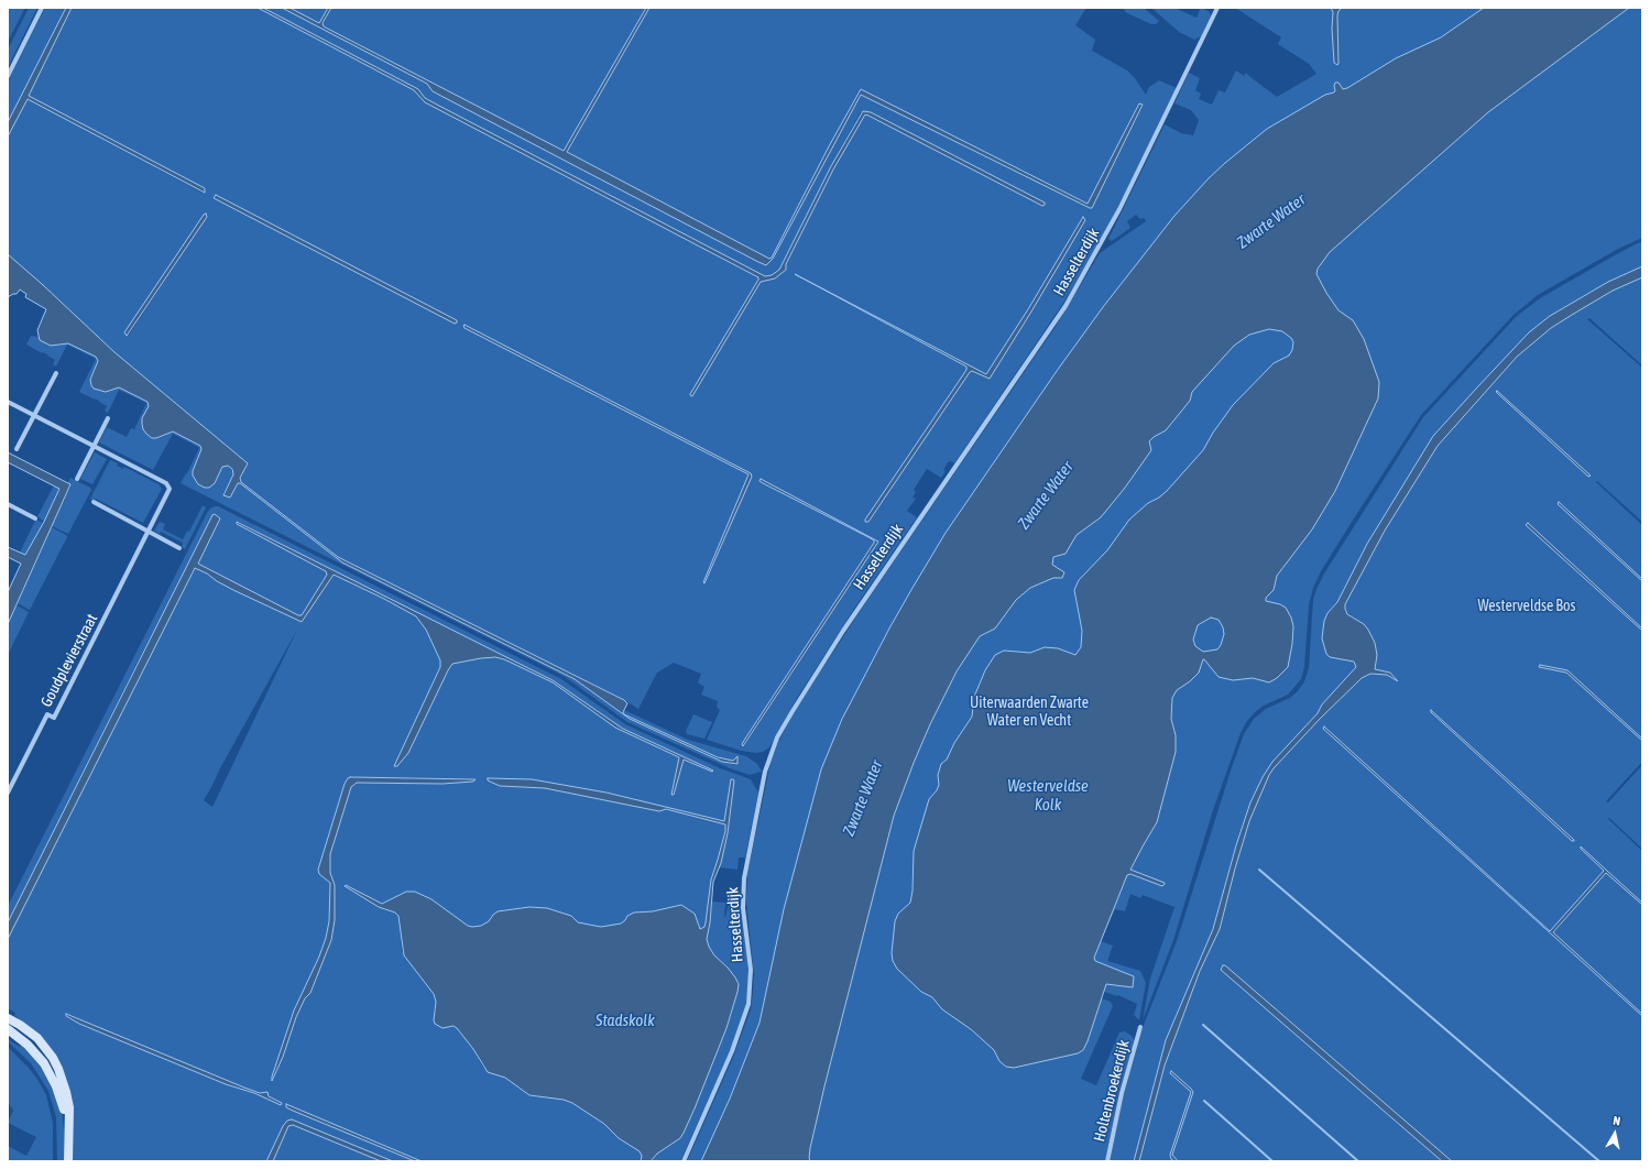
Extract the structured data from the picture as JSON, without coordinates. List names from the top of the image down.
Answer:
{
  "streets": {
    "street": ["Hasselterdijk", "Goudplevierstraat", "Holtenbroekerdijk"]
  },
  "water": ["Zwarte Water", "Westerveldse Kolk", "Stadskolk"],
  "parks": ["Westerveldse Bos", "Uiterwaarden Zwarte Water en Vecht"],
  "north": "top"
}
